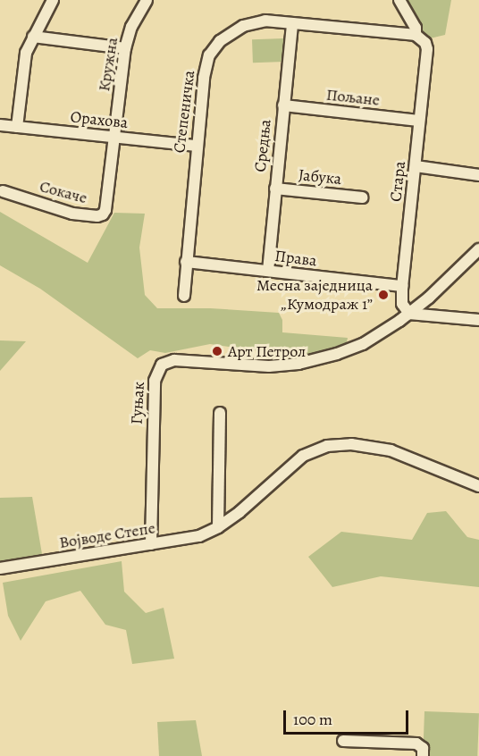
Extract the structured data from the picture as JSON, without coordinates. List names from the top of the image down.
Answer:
{
  "streets": {
    "street": [
      "Кружна",
      "Пољане",
      "Степеничка",
      "Орахова",
      "Средња",
      "Јабука",
      "Стара",
      "Сокаче",
      "Права",
      "Гуњак",
      "Војводе Степе"
    ]
  },
  "crossings": [
    ["Кружна", "Орахова"],
    ["Кружна", "Сокаче"],
    ["Пољане", "Средња"],
    ["Пољане", "Стара"],
    ["Степеничка", "Орахова"],
    ["Степеничка", "Средња"],
    ["Степеничка", "Стара"],
    ["Степеничка", "Права"],
    ["Орахова", "Сокаче"],
    ["Средња", "Јабука"],
    ["Средња", "Права"],
    ["Стара", "Права"],
    ["Стара", "Гуњак"],
    ["Гуњак", "Војводе Степе"]
  ],
  "places": ["Месна заједница „Кумодраж 1”", "Арт Петрол"],
  "scale_bar": "100 m"
}
